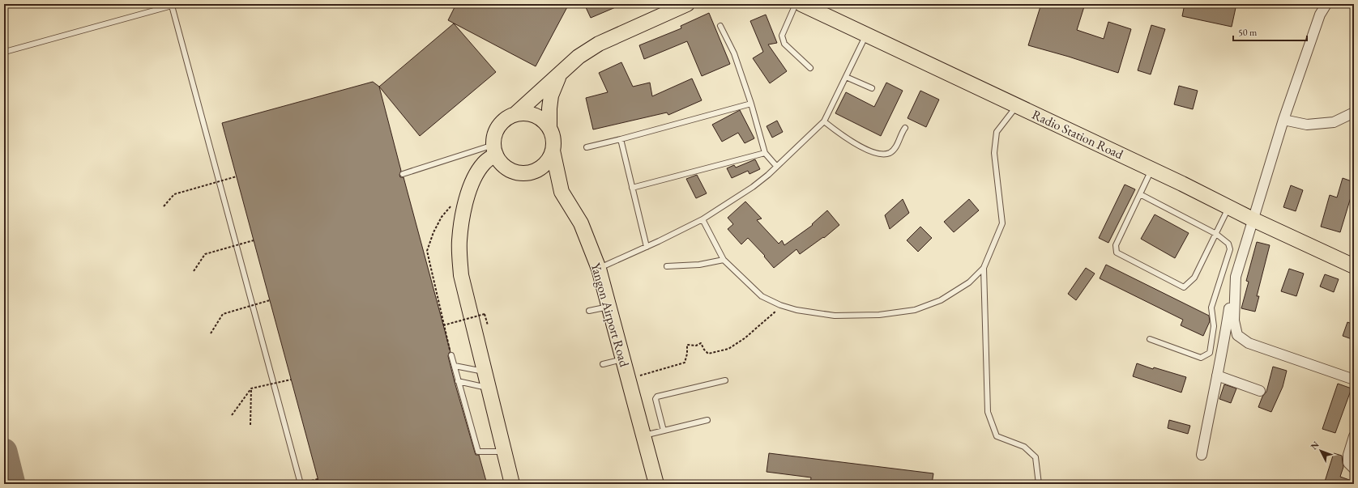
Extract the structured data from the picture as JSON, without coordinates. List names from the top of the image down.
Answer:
{
  "streets": {
    "main road": ["Radio Station Road", "Yangon Airport Road"]
  },
  "scale_bar": "50 m",
  "north": "top left"
}
